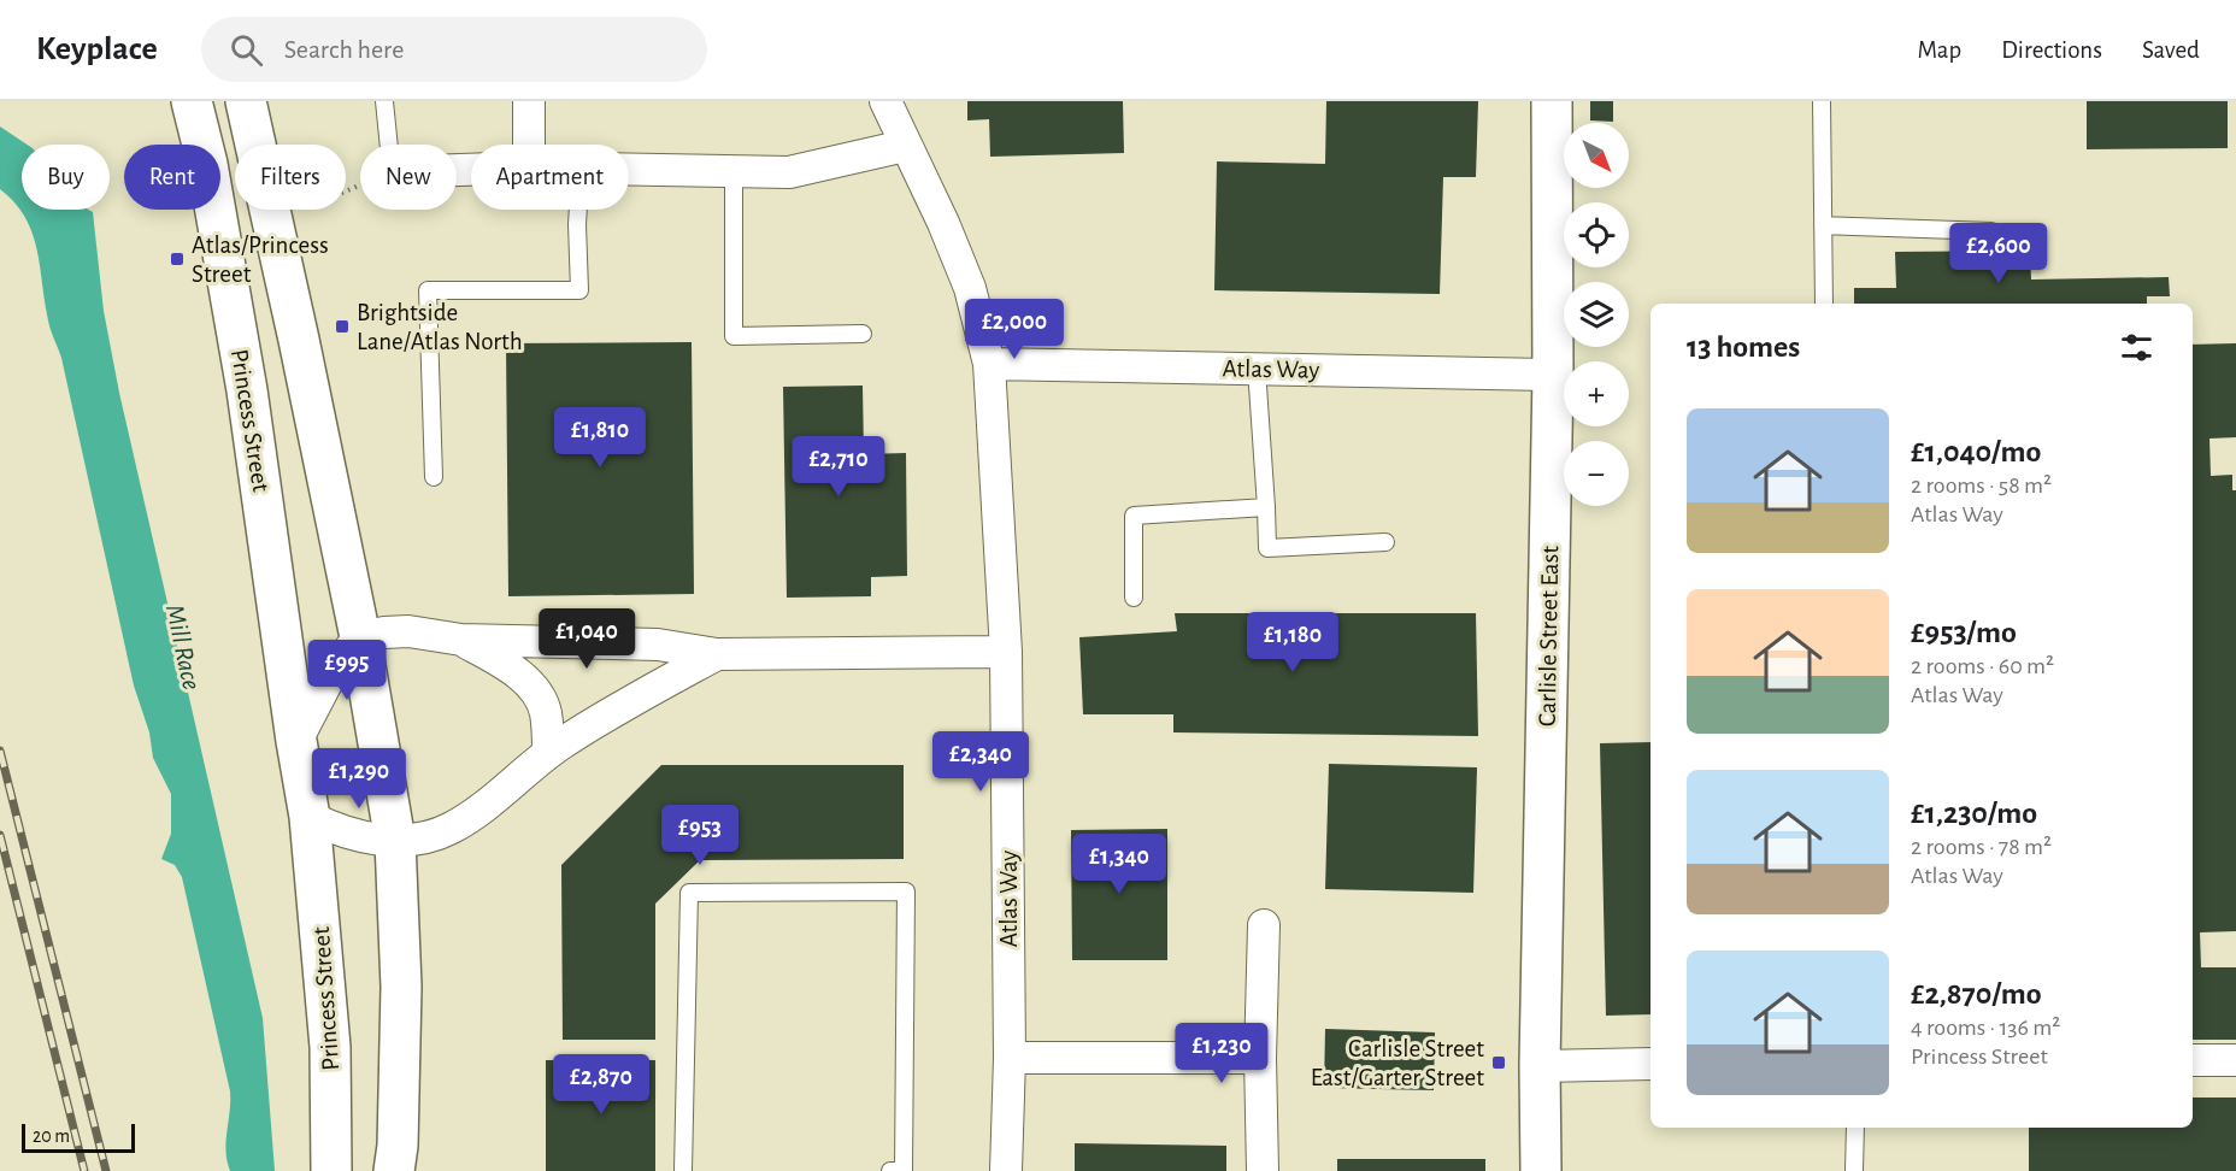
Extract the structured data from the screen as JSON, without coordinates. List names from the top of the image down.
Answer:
{
  "streets": {
    "main road": ["Princess Street", "Carlisle Street East"],
    "street": ["Atlas Way"]
  },
  "crossings": [
    ["Atlas Way", "Carlisle Street East"]
  ],
  "water": ["Mill Race"],
  "places": {
    "transit": ["Atlas/Princess Street", "Brightside Lane/Atlas North", "Carlisle Street East/Garter Street"]
  },
  "scale_bar": "20 m",
  "north": "bottom right",
  "page": {
    "header": "Keyplace",
    "search": "Search here",
    "nav": ["Map", "Directions", "Saved"],
    "map_buttons": ["+", "−"],
    "chip": [
      "Buy",
      "Rent",
      "Filters",
      "New",
      "Apartment"
    ],
    "price": [
      "£2,600",
      "£2,000",
      "£1,810",
      "£2,710",
      "£1,040",
      "£1,180",
      "£995",
      "£2,340",
      "£1,290",
      "£953",
      "£1,340",
      "£1,230",
      "£2,870"
    ],
    "heading": "13 homes",
    "list": [
      {
        "name": "£1,040/mo",
        "note": "2 rooms · 58 m² · Atlas Way"
      },
      {
        "name": "£953/mo",
        "note": "2 rooms · 60 m² · Atlas Way"
      },
      {
        "name": "£1,230/mo",
        "note": "2 rooms · 78 m² · Atlas Way"
      },
      {
        "name": "£2,870/mo",
        "note": "4 rooms · 136 m² · Princess Street"
      }
    ],
    "scale": "20 m"
  }
}
